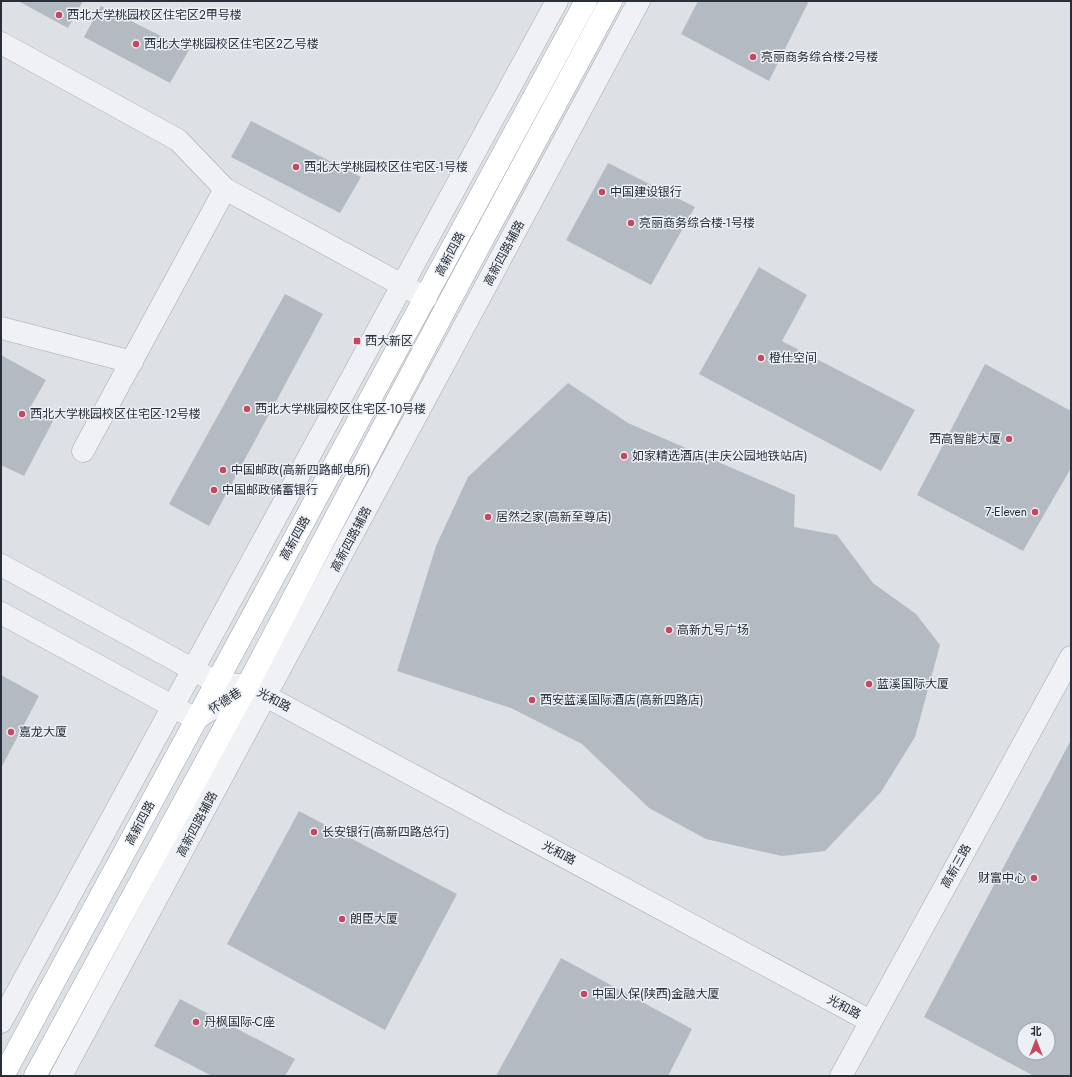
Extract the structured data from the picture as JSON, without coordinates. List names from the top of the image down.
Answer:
{
  "streets": {
    "main road": ["高新四路"],
    "street": [
      "高新四路辅路",
      "光和路",
      "怀德巷",
      "高新三路"
    ]
  },
  "crossings": [
    ["高新四路辅路", "光和路"],
    ["高新四路", "光和路"],
    ["高新四路", "怀德巷"],
    ["光和路", "怀德巷"],
    ["光和路", "高新三路"]
  ],
  "places": {
    "other": [
      "西北大学桃园校区住宅区2甲号楼",
      "西北大学桃园校区住宅区2乙号楼",
      "亮丽商务综合楼-2号楼",
      "西北大学桃园校区住宅区-1号楼",
      "中国建设银行",
      "亮丽商务综合楼-1号楼",
      "橙仕空间",
      "西北大学桃园校区住宅区-10号楼",
      "西北大学桃园校区住宅区-12号楼",
      "西高智能大厦",
      "如家精选酒店(丰庆公园地铁站店)",
      "中国邮政(高新四路邮电所)",
      "中国邮政储蓄银行",
      "7-Eleven",
      "居然之家(高新至尊店)",
      "高新九号广场",
      "蓝溪国际大厦",
      "西安蓝溪国际酒店(高新四路店)",
      "嘉龙大厦",
      "长安银行(高新四路总行)",
      "财富中心",
      "朗臣大厦",
      "中国人保(陕西)金融大厦",
      "丹枫国际-C座"
    ],
    "transit": ["西大新区"]
  },
  "north": "top"
}
